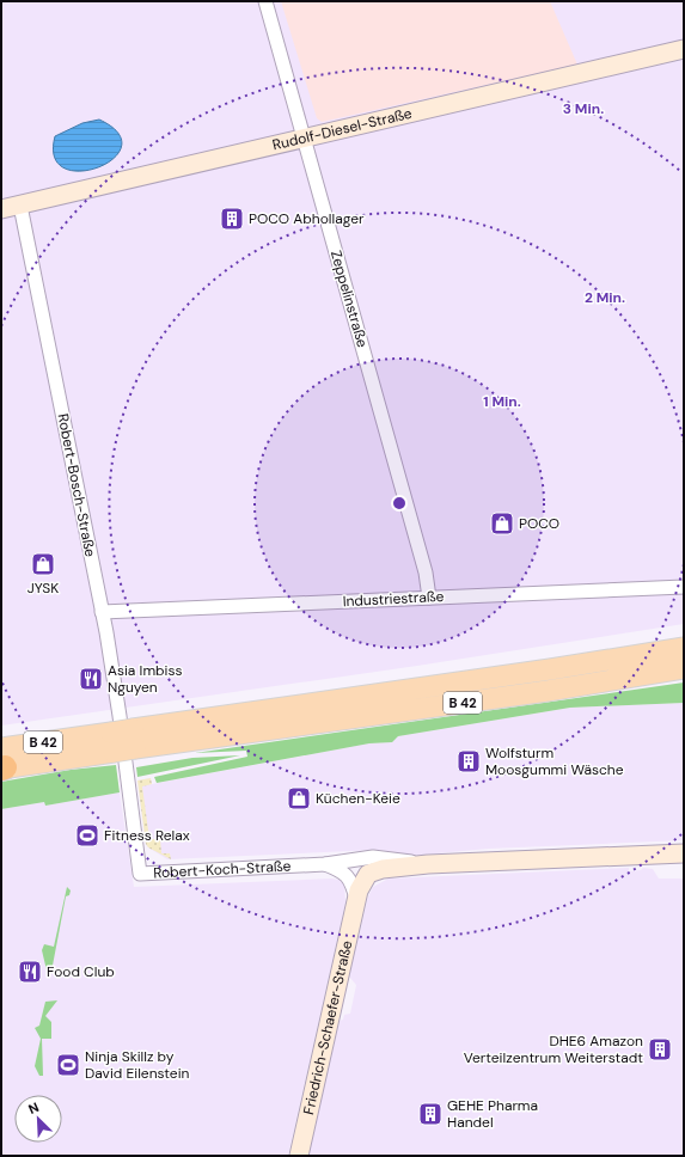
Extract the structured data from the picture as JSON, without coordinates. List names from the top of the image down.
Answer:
{
  "streets": {
    "main road": ["B 42"],
    "street": [
      "Rudolf-Diesel-Straße",
      "Zeppelinstraße",
      "Robert-Bosch-Straße",
      "Industriestraße",
      "Robert-Koch-Straße",
      "Friedrich-Schaefer-Straße"
    ]
  },
  "crossings": [
    ["Rudolf-Diesel-Straße", "Zeppelinstraße"],
    ["Rudolf-Diesel-Straße", "Robert-Bosch-Straße"],
    ["Zeppelinstraße", "Industriestraße"],
    ["Robert-Bosch-Straße", "Industriestraße"],
    ["Robert-Bosch-Straße", "B 42"],
    ["Robert-Bosch-Straße", "Robert-Koch-Straße"],
    ["B 42", "Robert-Koch-Straße"],
    ["Robert-Koch-Straße", "Friedrich-Schaefer-Straße"]
  ],
  "places": {
    "building": [
      "POCO Abhollager",
      "Wolfsturm Moosgummi Wäsche",
      "DHE6 Amazon Verteilzentrum Weiterstadt",
      "GEHE Pharma Handel"
    ],
    "shop": ["POCO", "JYSK", "Küchen-Keie"],
    "restaurant": ["Asia Imbiss Nguyen", "Food Club"],
    "sports": ["Fitness Relax", "Ninja Skillz by David Eilenstein"]
  },
  "north": "top left",
  "rings": ["3 Min.", "2 Min.", "1 Min."]
}
